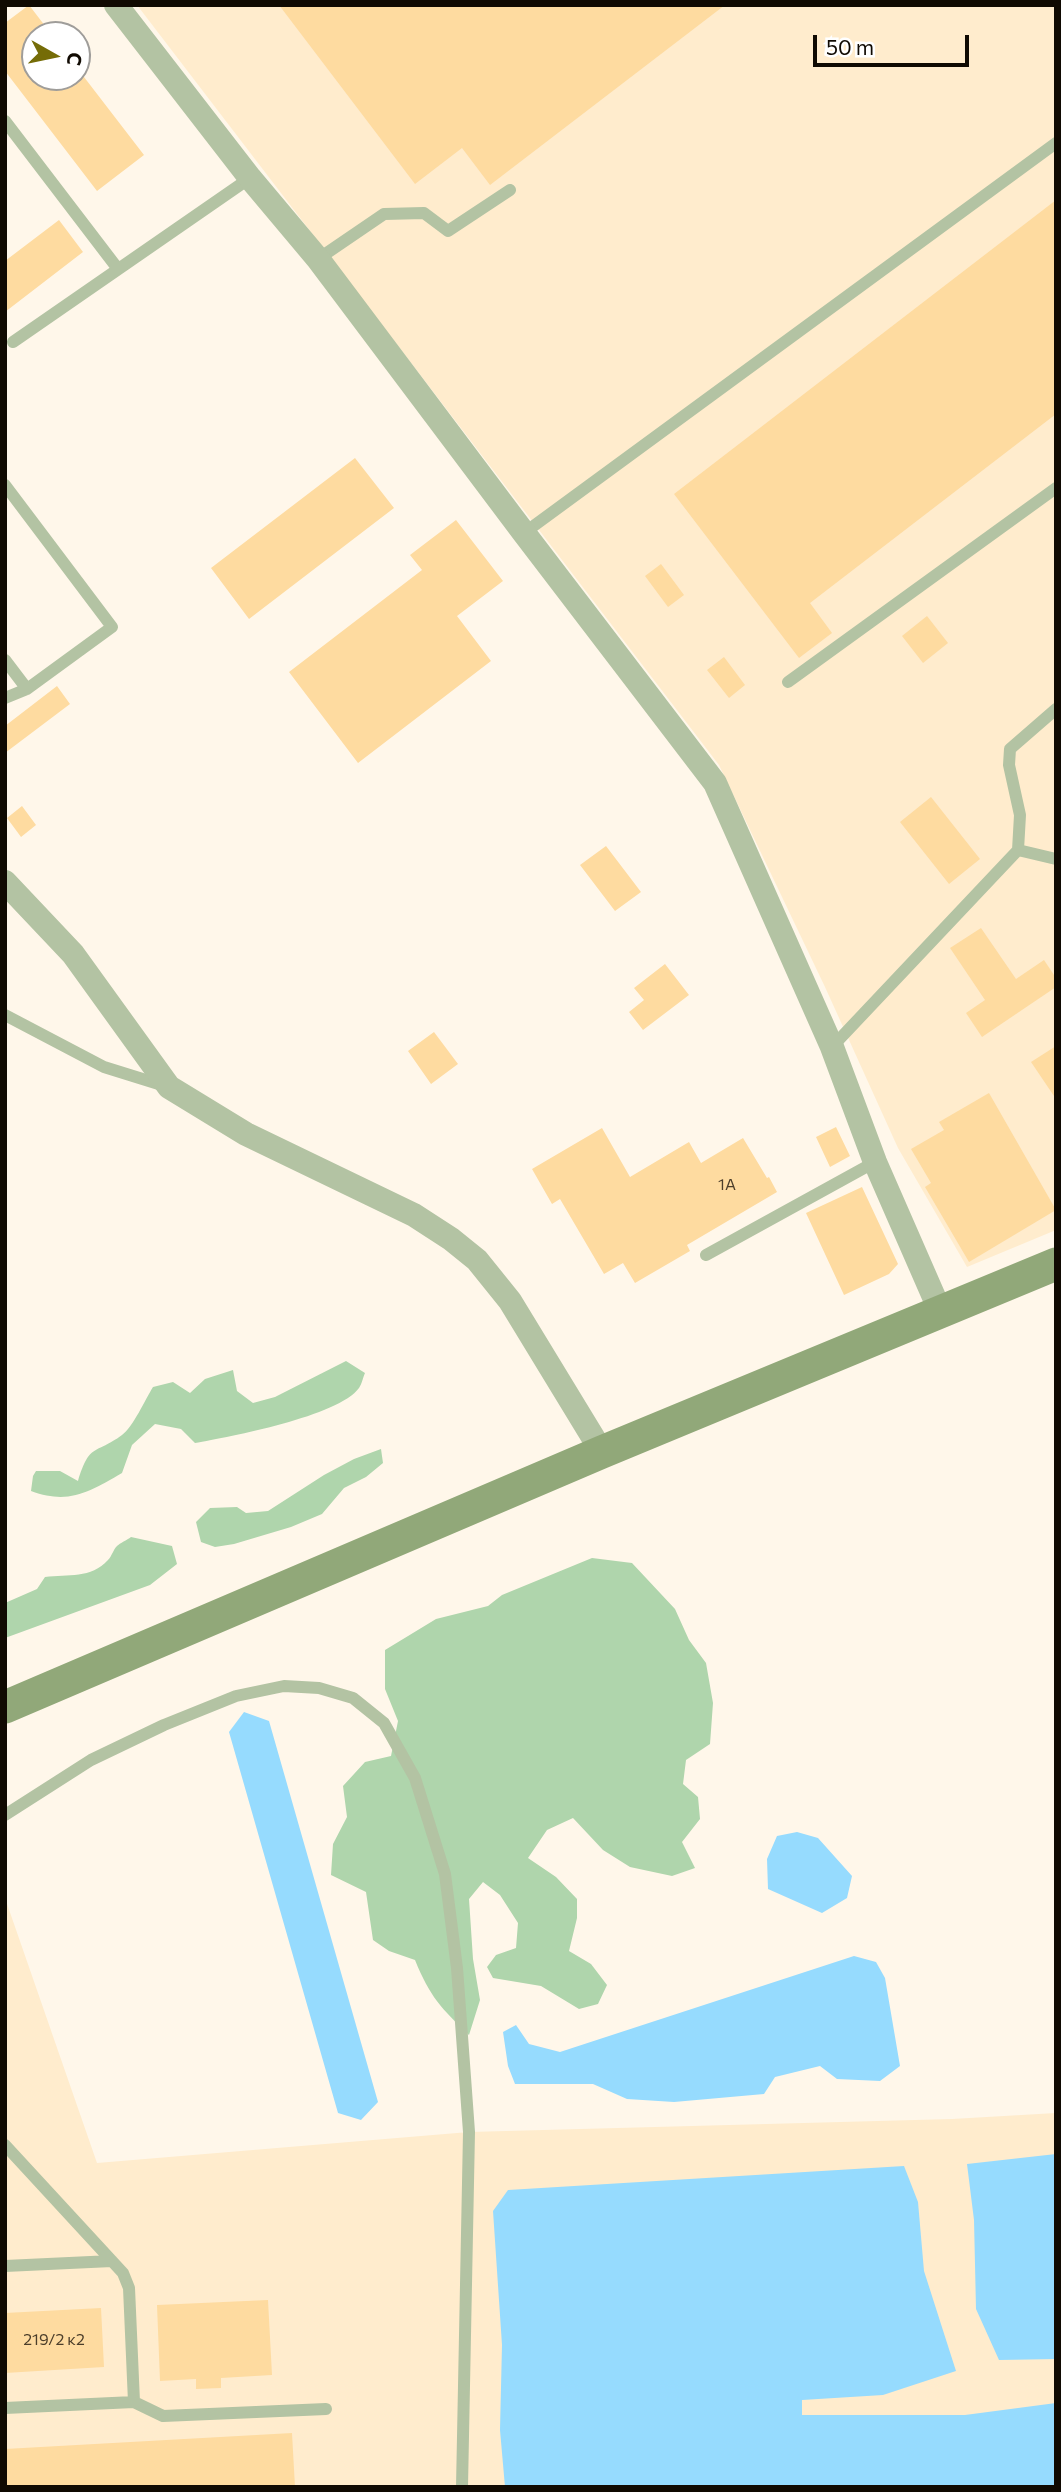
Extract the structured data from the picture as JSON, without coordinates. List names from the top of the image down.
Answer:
{
  "house_numbers": ["1А", "219/2 к2"],
  "scale_bar": "50 m",
  "north": "right"
}
